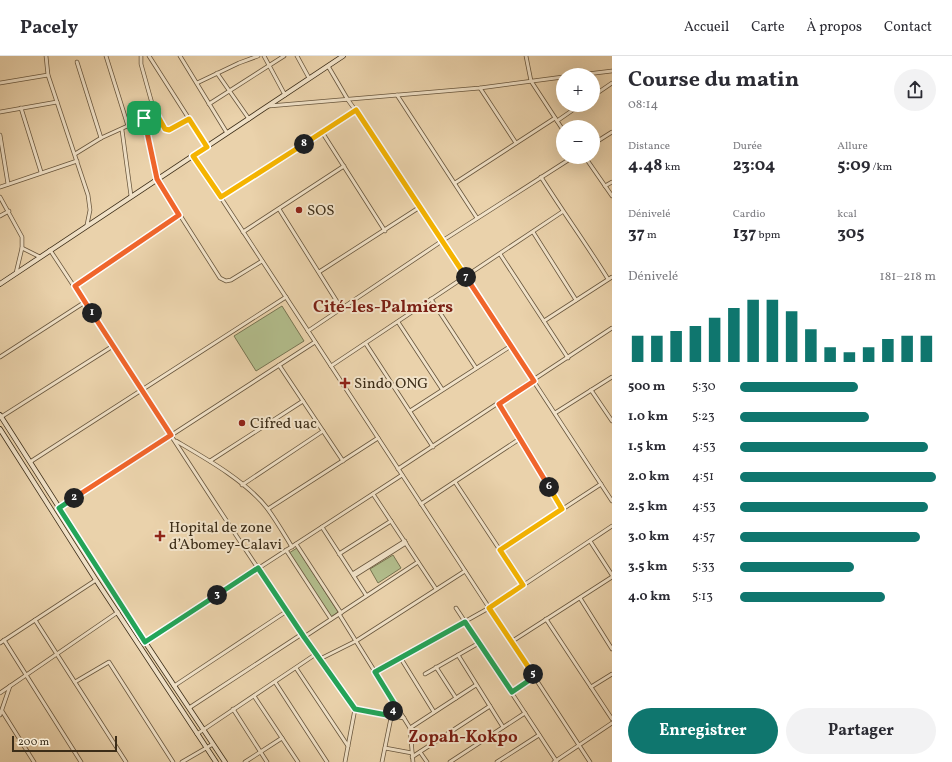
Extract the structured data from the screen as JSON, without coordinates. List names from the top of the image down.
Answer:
{
  "districts": ["Cité-les-Palmiers", "Zopah-Kokpo"],
  "places": {
    "other": ["SOS", "Cifred uac"],
    "health": ["Sindo ONG", "Hopital de zone d’Abomey-Calavi"]
  },
  "scale_bar": "200 m",
  "page": {
    "header": "Pacely",
    "nav": [
      "Accueil",
      "Carte",
      "À propos",
      "Contact"
    ],
    "heading": ["Course du matin", "08:14"],
    "map_buttons": ["+", "−"],
    "stats": [
      ["Distance", "4.48 km"],
      ["Durée", "23:04"],
      ["Allure", "5:09 /km"],
      ["Dénivelé", "37 m"],
      ["Cardio", "137 bpm"],
      ["kcal", "305"]
    ],
    "pins": [
      "8",
      "7",
      "1",
      "6",
      "2",
      "3",
      "5",
      "4"
    ],
    "chart": ["Dénivelé", "181–218 m"],
    "list": [
      {
        "name": "500 m",
        "note": "5:30"
      },
      {
        "name": "1.0 km",
        "note": "5:23"
      },
      {
        "name": "1.5 km",
        "note": "4:53"
      },
      {
        "name": "2.0 km",
        "note": "4:51"
      },
      {
        "name": "2.5 km",
        "note": "4:53"
      },
      {
        "name": "3.0 km",
        "note": "4:57"
      },
      {
        "name": "3.5 km",
        "note": "5:33"
      },
      {
        "name": "4.0 km",
        "note": "5:13"
      }
    ],
    "buttons": ["Enregistrer", "Partager"],
    "scale": "200 m"
  }
}
